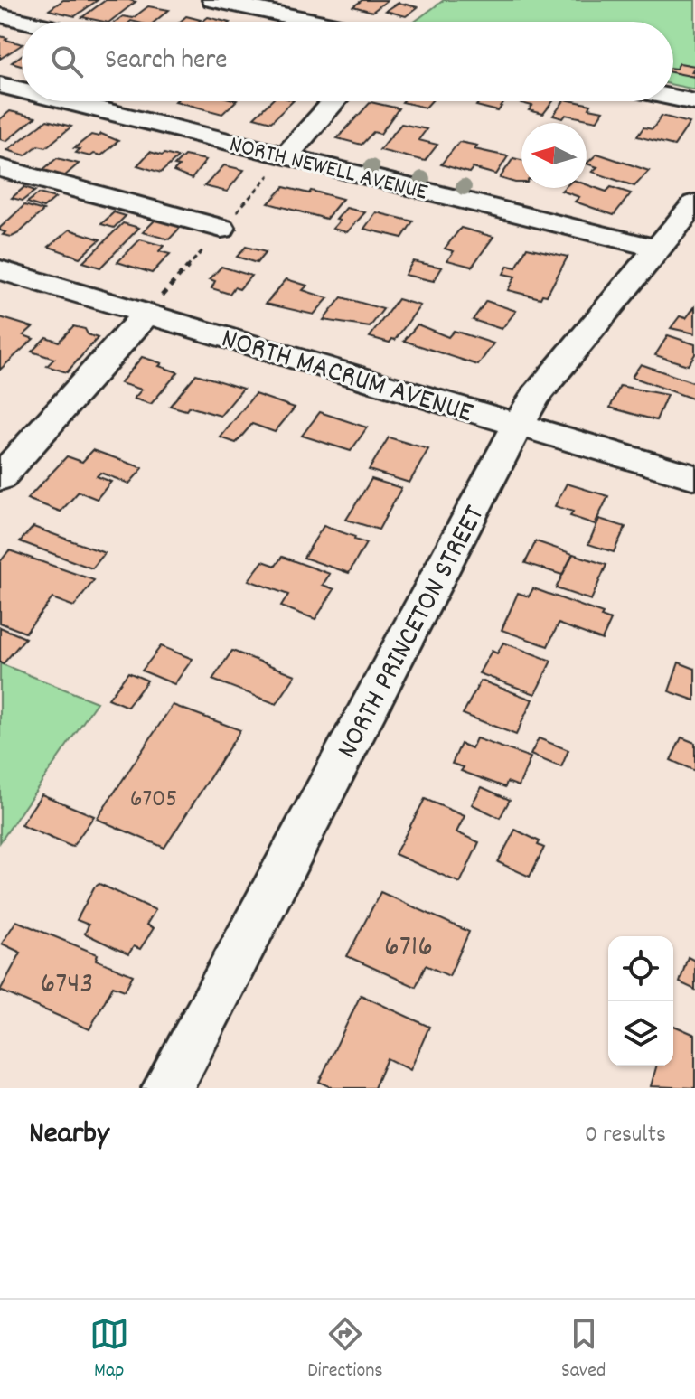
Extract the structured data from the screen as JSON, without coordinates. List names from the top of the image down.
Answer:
{
  "streets": {
    "street": ["NORTH NEWELL AVENUE", "NORTH MACRUM AVENUE", "NORTH PRINCETON STREET"]
  },
  "crossings": [
    ["NORTH NEWELL AVENUE", "NORTH PRINCETON STREET"],
    ["NORTH MACRUM AVENUE", "NORTH PRINCETON STREET"]
  ],
  "house_numbers": ["6705", "6716", "6743"],
  "north": "left",
  "page": {
    "search": "Search here",
    "heading": ["Nearby", "0 results"],
    "nav": ["Map", "Directions", "Saved"]
  }
}
